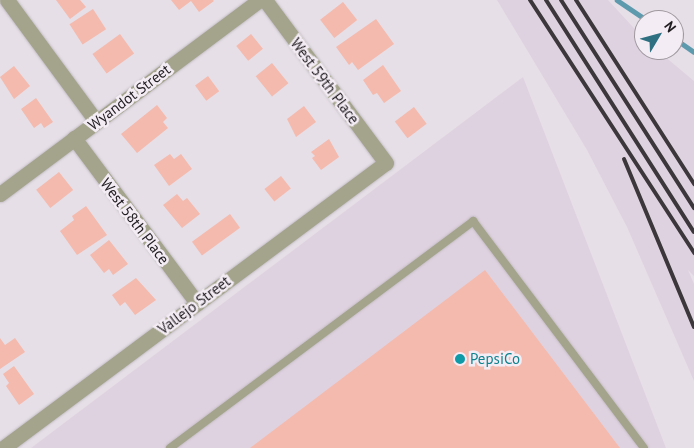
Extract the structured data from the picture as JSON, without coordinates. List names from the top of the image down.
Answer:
{
  "streets": {
    "street": [
      "West 59th Place",
      "Wyandot Street",
      "West 58th Place",
      "Vallejo Street"
    ]
  },
  "crossings": [
    ["West 59th Place", "Vallejo Street"],
    ["Wyandot Street", "West 58th Place"],
    ["West 58th Place", "Vallejo Street"]
  ],
  "places": ["PepsiCo"],
  "north": "top right"
}
